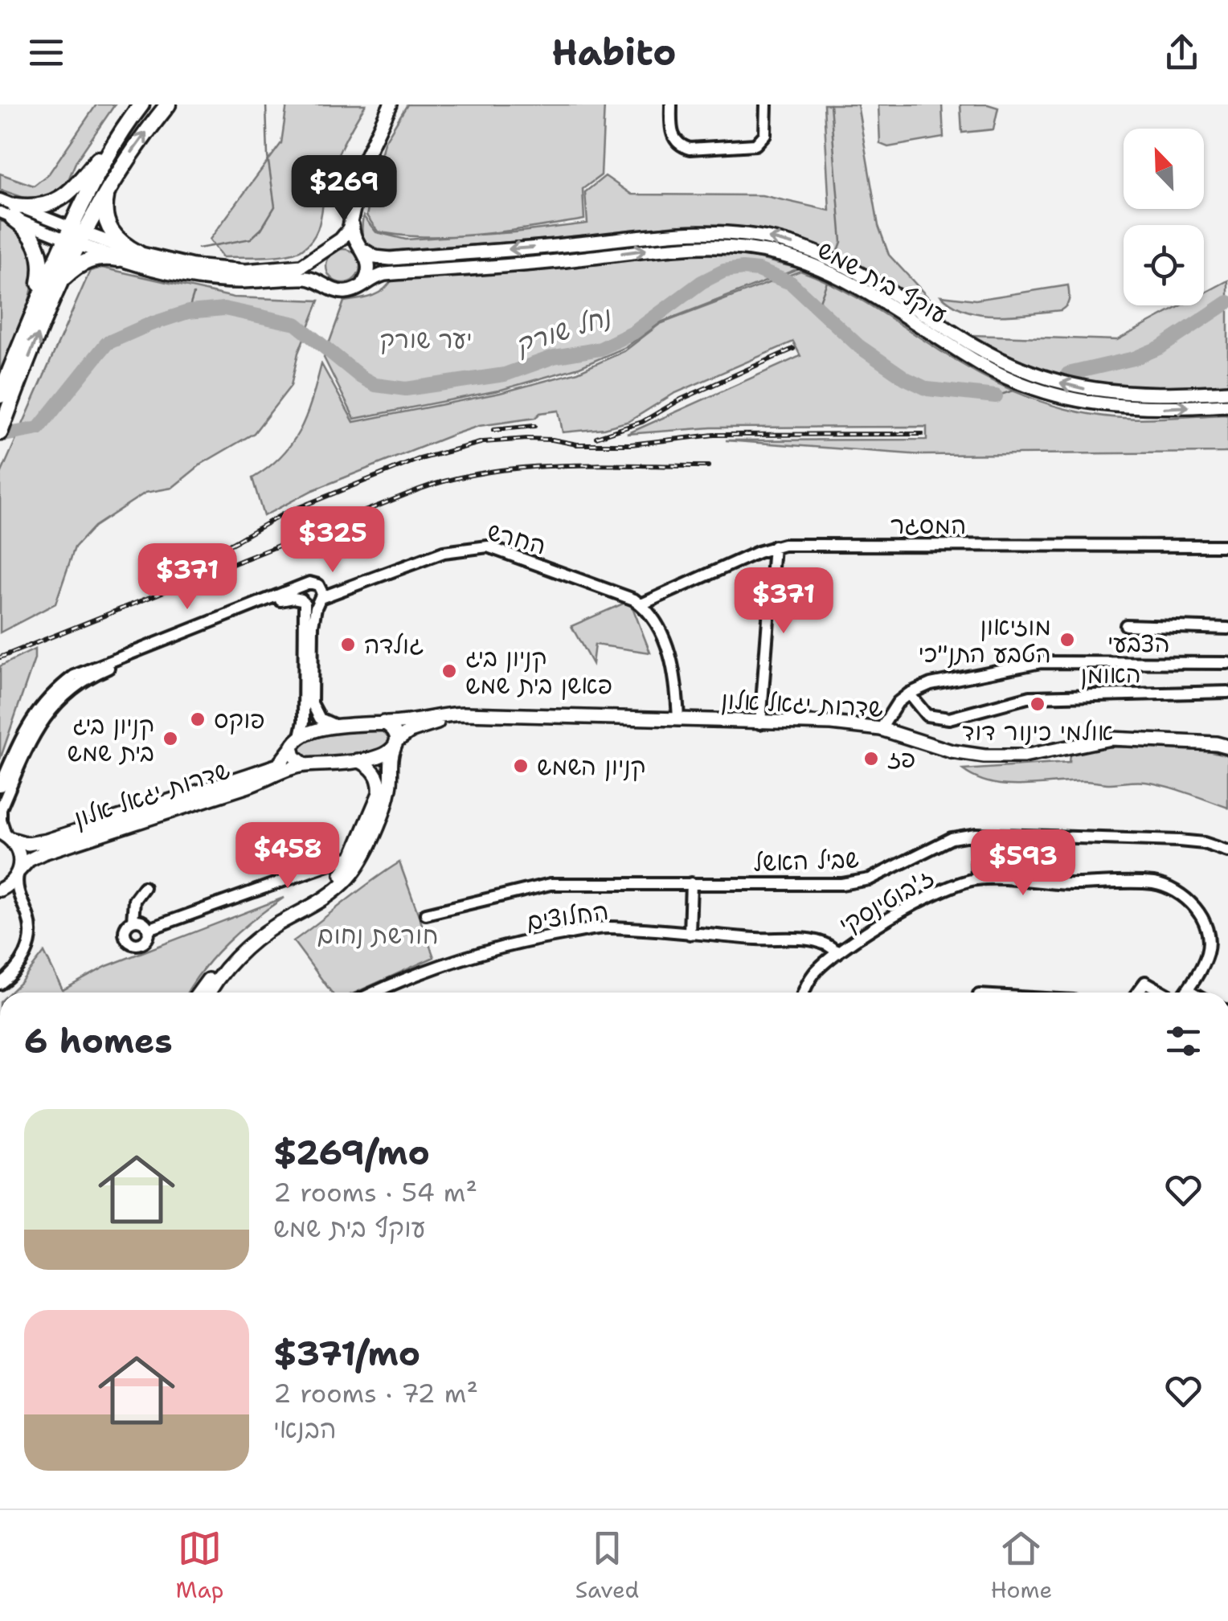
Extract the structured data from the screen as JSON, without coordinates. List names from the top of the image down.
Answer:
{
  "streets": {
    "main road": ["עוקף בית שמש", "שדרות יגאל אלון"],
    "street": [
      "המסגר",
      "החרש",
      "הצבעי",
      "האומן",
      "שביל האשל",
      "ז'בוטינסקי",
      "החלוצים"
    ]
  },
  "crossings": [
    ["המסגר", "החרש"],
    ["הצבעי", "האומן"],
    ["ז'בוטינסקי", "החלוצים"]
  ],
  "water": ["נחל שורק"],
  "parks": ["יער שורק", "חורשת נחום"],
  "places": [
    "מוזיאון הטבע התנ\"כי",
    "גולדה",
    "קניון ביג פאשן בית שמש",
    "אולמי כינור דוד",
    "פוקס",
    "קניון ביג בית שמש",
    "פז",
    "קניון השמש"
  ],
  "north": "top left",
  "page": {
    "header": "Habito",
    "price": [
      "$269",
      "$325",
      "$371",
      "$371",
      "$458",
      "$593"
    ],
    "heading": "6 homes",
    "list": [
      {
        "name": "$269/mo",
        "note": "2 rooms · 54 m² · עוקף בית שמש"
      },
      {
        "name": "$371/mo",
        "note": "2 rooms · 72 m² · הבנאי"
      }
    ],
    "tabs": ["Map", "Saved", "Home"]
  }
}
